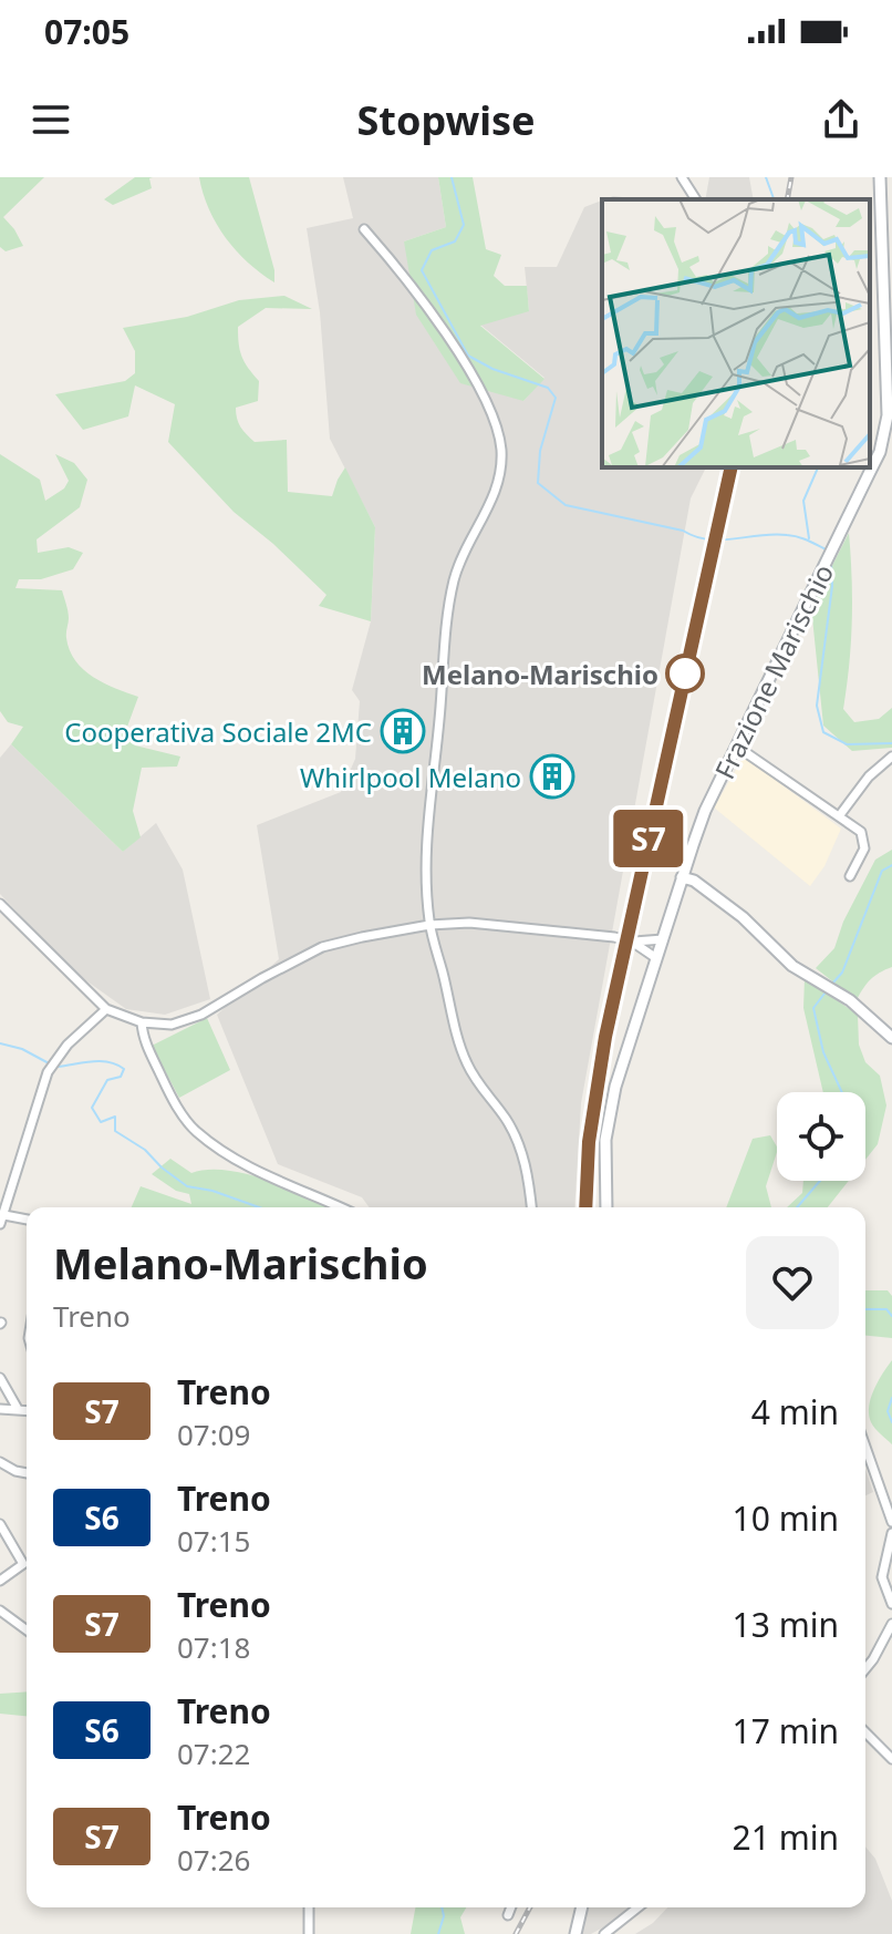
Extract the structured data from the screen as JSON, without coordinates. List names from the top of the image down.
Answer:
{
  "streets": {
    "main road": ["Frazione Marischio"]
  },
  "places": {
    "other": ["Melano-Marischio"],
    "building": ["Cooperativa Sociale 2MC", "Whirlpool Melano"]
  },
  "page": {
    "status": "07:05",
    "header": "Stopwise",
    "on_map": "S7",
    "heading": ["Melano-Marischio", "Treno"],
    "list": [
      {
        "mark": "S7",
        "name": "Treno",
        "note": "07:09",
        "value": "4 min"
      },
      {
        "mark": "S6",
        "name": "Treno",
        "note": "07:15",
        "value": "10 min"
      },
      {
        "mark": "S7",
        "name": "Treno",
        "note": "07:18",
        "value": "13 min"
      },
      {
        "mark": "S6",
        "name": "Treno",
        "note": "07:22",
        "value": "17 min"
      },
      {
        "mark": "S7",
        "name": "Treno",
        "note": "07:26",
        "value": "21 min"
      }
    ]
  }
}
